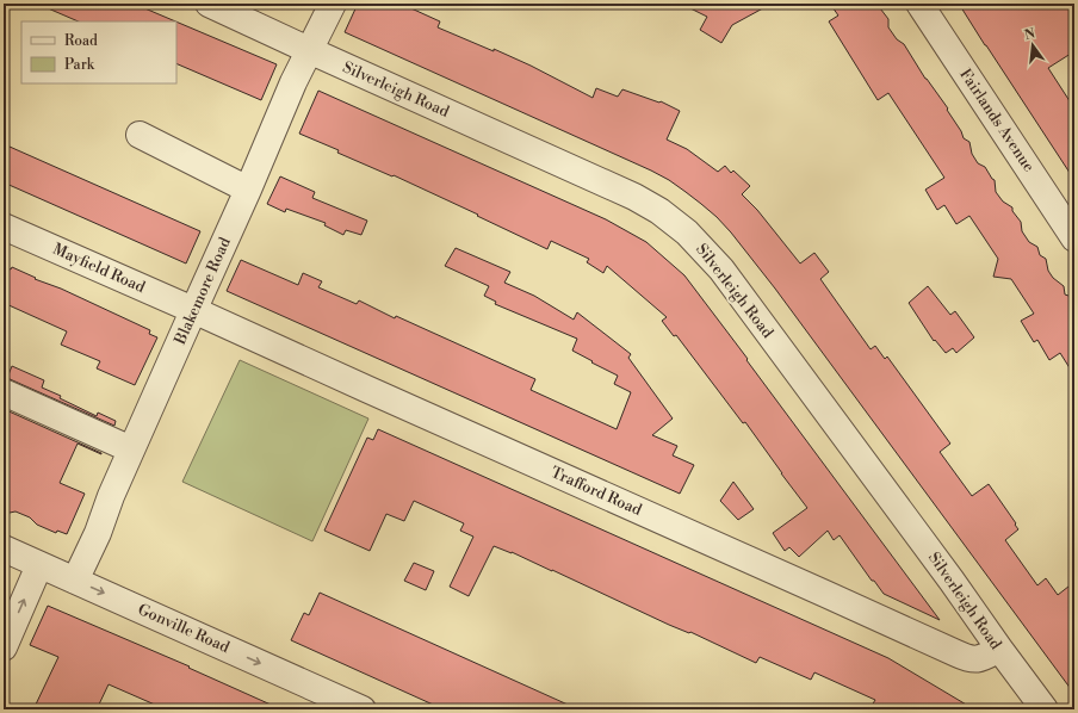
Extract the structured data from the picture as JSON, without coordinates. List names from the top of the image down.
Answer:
{
  "streets": {
    "street": [
      "Silverleigh Road",
      "Fairlands Avenue",
      "Mayfield Road",
      "Blakemore Road",
      "Trafford Road",
      "Gonville Road"
    ]
  },
  "crossings": [
    ["Silverleigh Road", "Blakemore Road"],
    ["Silverleigh Road", "Trafford Road"],
    ["Mayfield Road", "Blakemore Road"],
    ["Mayfield Road", "Trafford Road"],
    ["Blakemore Road", "Trafford Road"],
    ["Blakemore Road", "Gonville Road"]
  ],
  "one_way": ["Gonville Road"],
  "legend": ["Road", "Park"],
  "north": "top"
}
